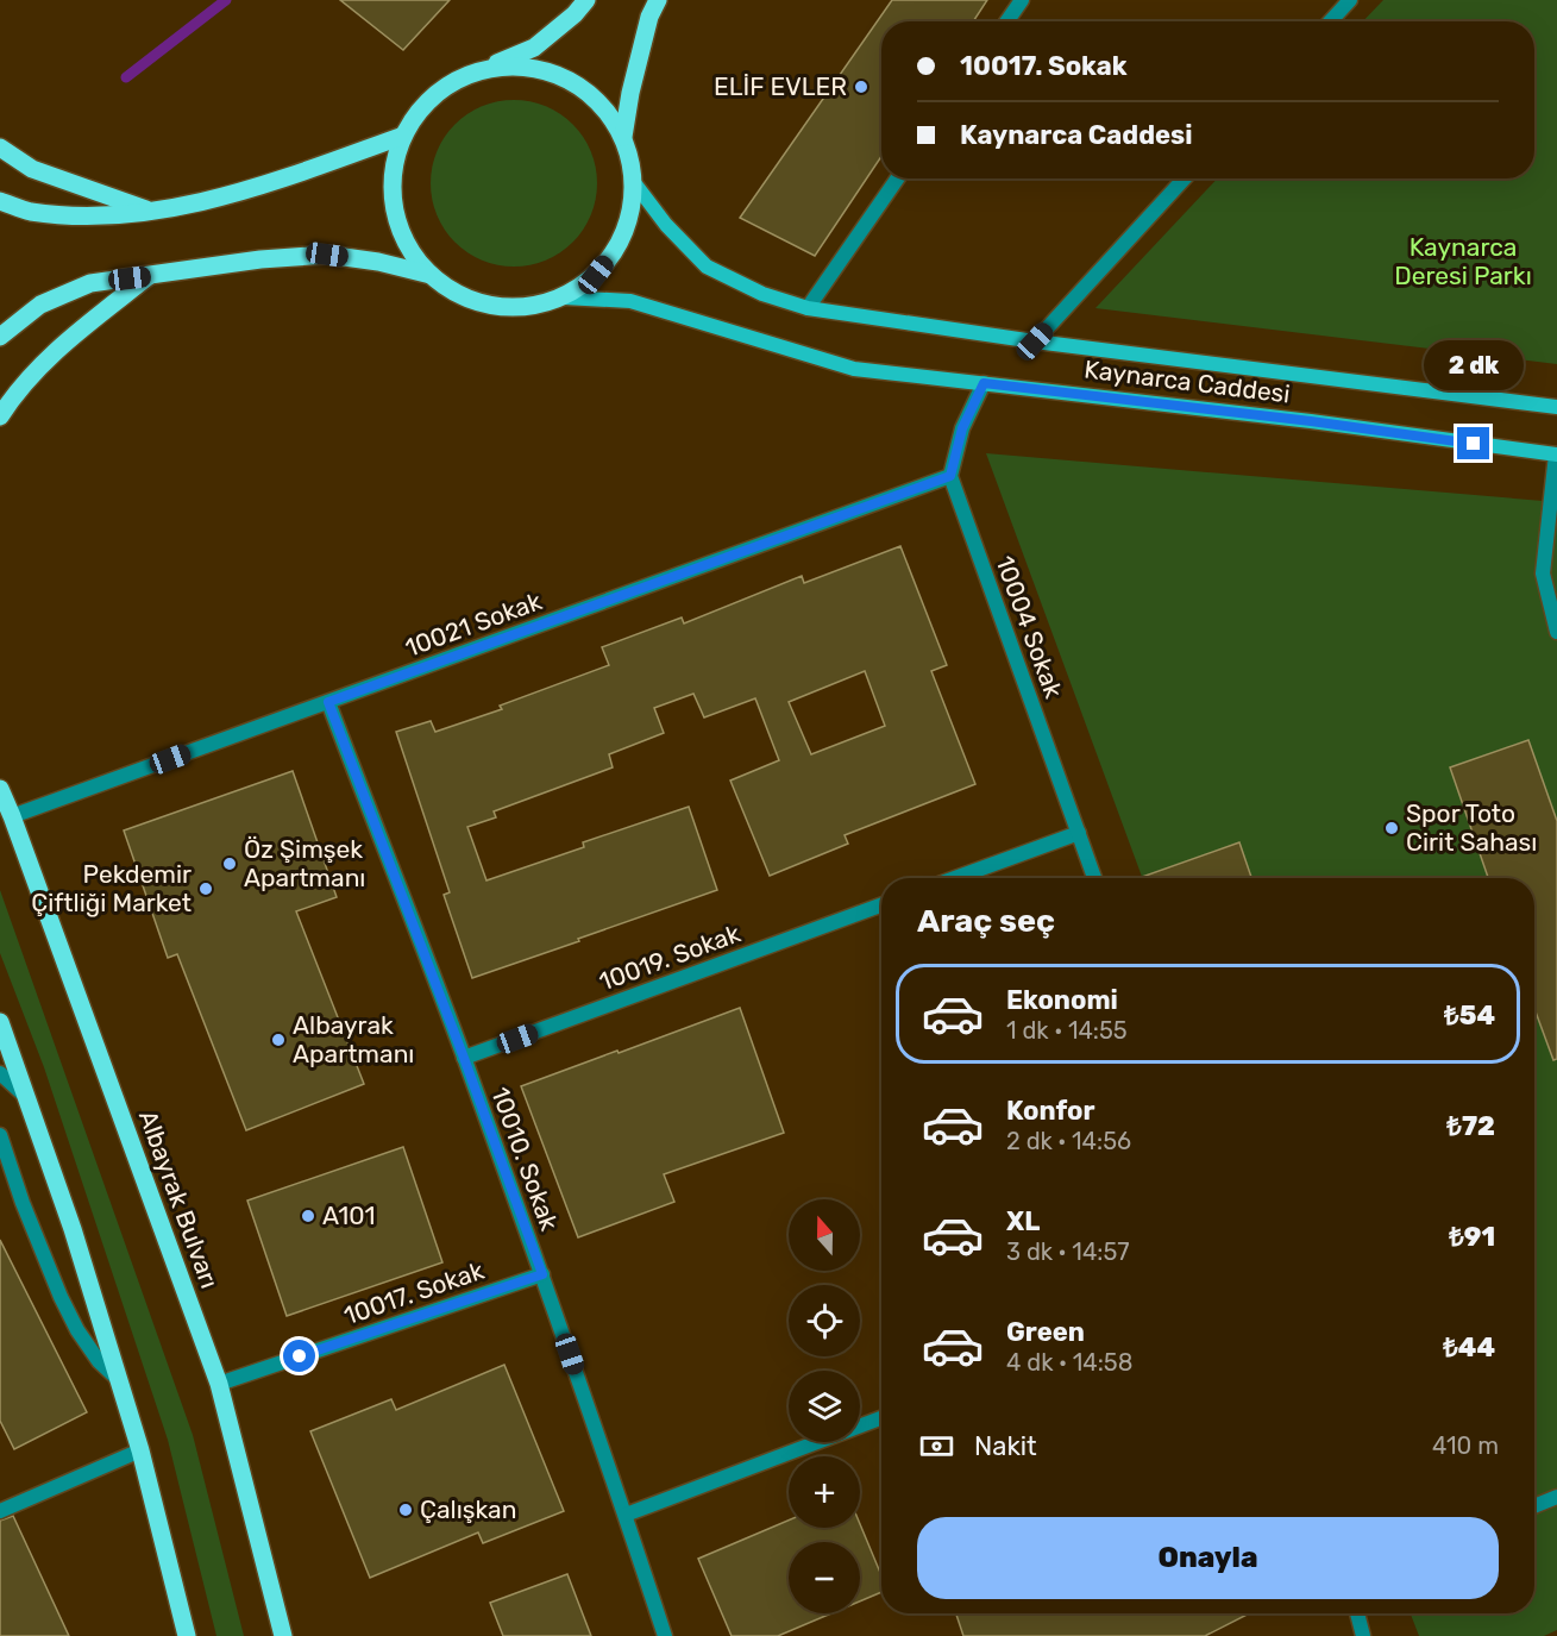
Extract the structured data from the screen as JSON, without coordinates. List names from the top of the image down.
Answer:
{
  "streets": {
    "main road": ["Kaynarca Caddesi", "Albayrak Bulvarı"],
    "street": [
      "10021 Sokak",
      "10004 Sokak",
      "10019. Sokak",
      "10010. Sokak",
      "10017. Sokak"
    ]
  },
  "crossings": [
    ["10021 Sokak", "10004 Sokak"],
    ["10021 Sokak", "10010. Sokak"],
    ["10021 Sokak", "Albayrak Bulvarı"],
    ["10019. Sokak", "10010. Sokak"],
    ["10010. Sokak", "10017. Sokak"],
    ["Albayrak Bulvarı", "10017. Sokak"]
  ],
  "parks": ["Kaynarca Deresi Parkı"],
  "places": [
    "ELİF EVLER",
    "Spor Toto Cirit Sahası",
    "Öz Şimşek Apartmanı",
    "Pekdemir Çiftliği Market",
    "Albayrak Apartmanı",
    "A101",
    "Çalışkan"
  ],
  "north": "top",
  "page": {
    "banner": ["10017. Sokak", "Kaynarca Caddesi"],
    "bubble": "2 dk",
    "heading": "Araç seç",
    "list": [
      {
        "name": "Ekonomi",
        "note": "1 dk · 14:55",
        "value": "₺54"
      },
      {
        "name": "Konfor",
        "note": "2 dk · 14:56",
        "value": "₺72"
      },
      {
        "name": "XL",
        "note": "3 dk · 14:57",
        "value": "₺91"
      },
      {
        "name": "Green",
        "note": "4 dk · 14:58",
        "value": "₺44"
      }
    ],
    "map_buttons": ["+", "−"],
    "pay": ["Nakit", "410 m"],
    "buttons": "Onayla"
  }
}
